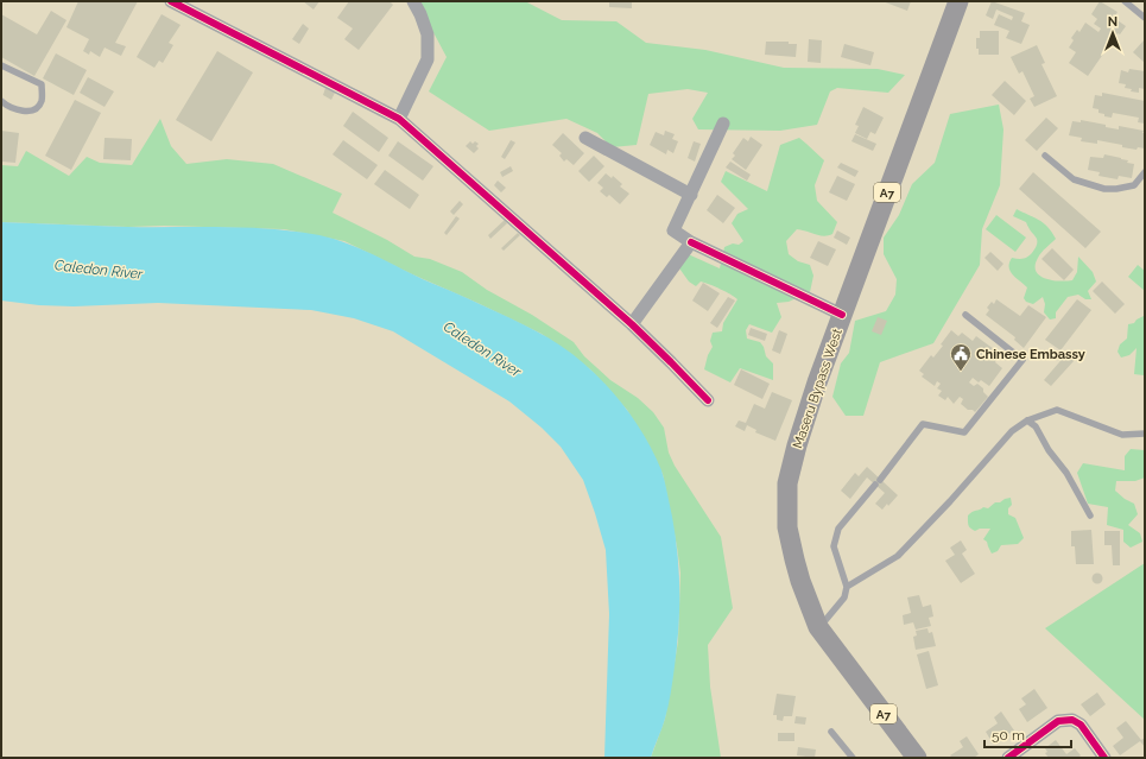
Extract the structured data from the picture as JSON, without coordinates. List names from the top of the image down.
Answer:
{
  "streets": {
    "main road": ["A7", "Maseru Bypass West"]
  },
  "water": ["Caledon River"],
  "places": {
    "public building": ["Chinese Embassy"]
  },
  "scale_bar": "50 m",
  "north": "top"
}
